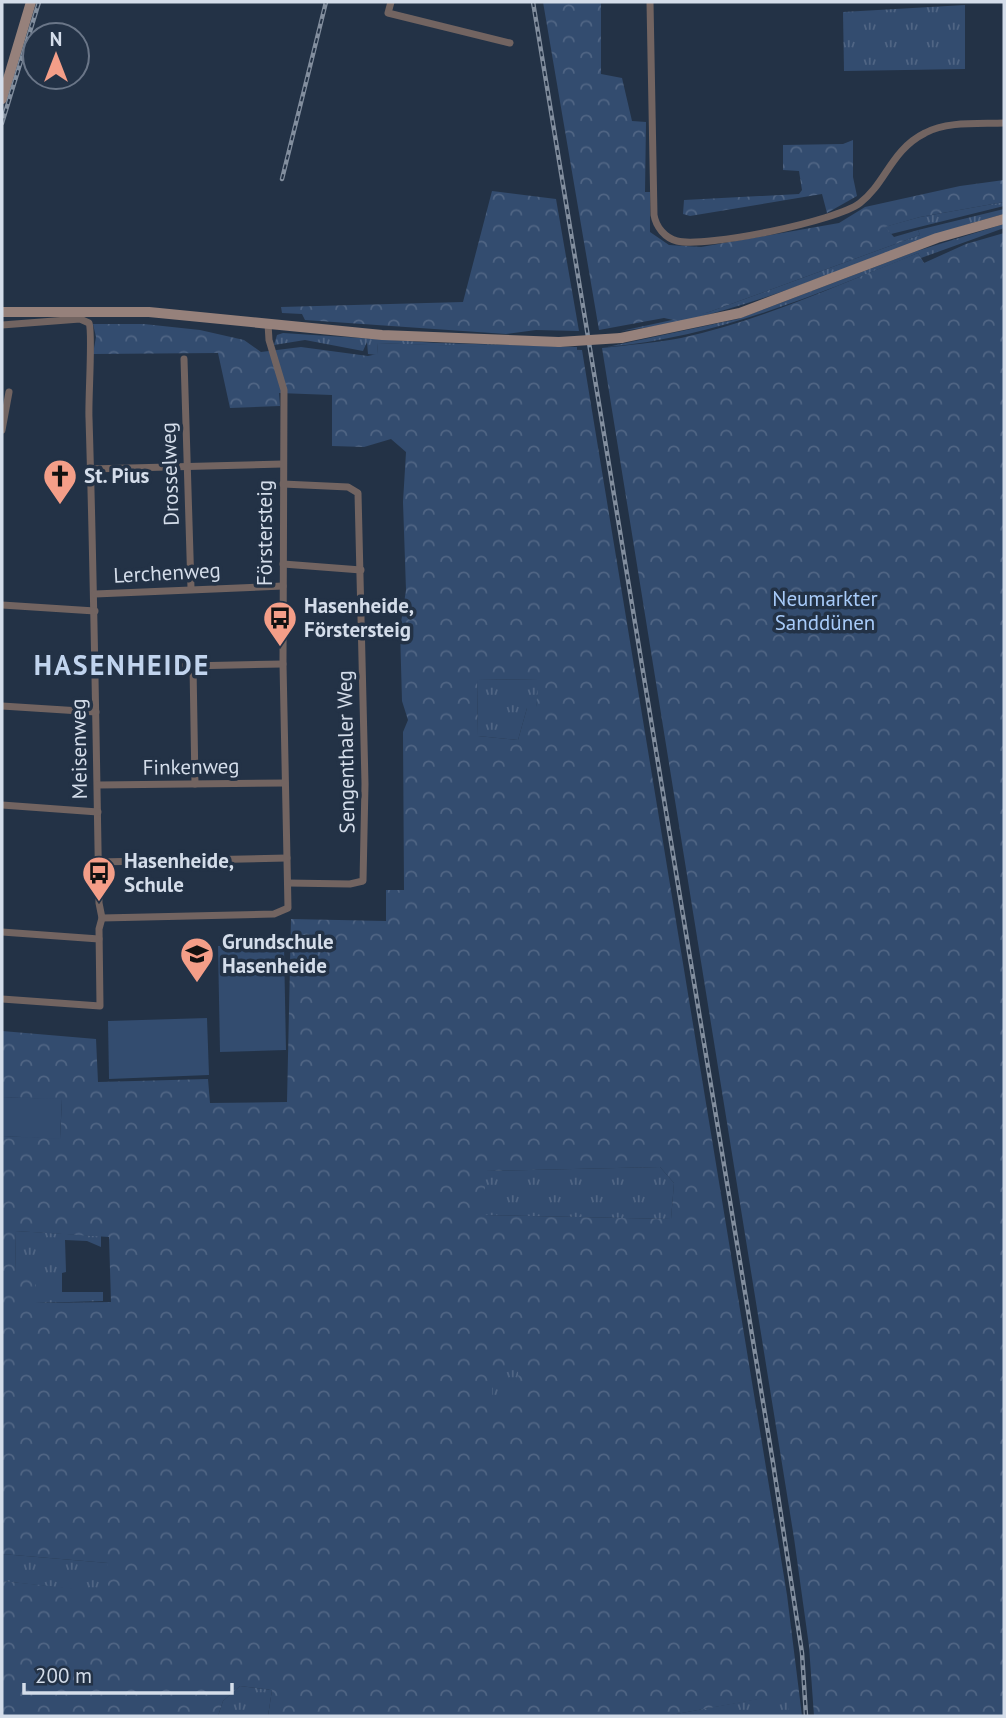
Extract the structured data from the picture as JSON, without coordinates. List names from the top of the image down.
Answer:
{
  "streets": {
    "street": [
      "Drosselweg",
      "Förstersteig",
      "Lerchenweg",
      "Meisenweg",
      "Sengenthaler Weg",
      "Finkenweg"
    ]
  },
  "crossings": [
    ["Drosselweg", "Lerchenweg"],
    ["Förstersteig", "Lerchenweg"],
    ["Förstersteig", "Meisenweg"],
    ["Förstersteig", "Sengenthaler Weg"],
    ["Förstersteig", "Finkenweg"],
    ["Lerchenweg", "Meisenweg"],
    ["Meisenweg", "Finkenweg"]
  ],
  "districts": ["HASENHEIDE"],
  "parks": ["Neumarkter Sanddünen"],
  "places": {
    "church": ["St. Pius"],
    "bus stop": ["Hasenheide, Förstersteig", "Hasenheide, Schule"],
    "school or university": ["Grundschule Hasenheide"]
  },
  "scale_bar": "200 m",
  "north": "top"
}
